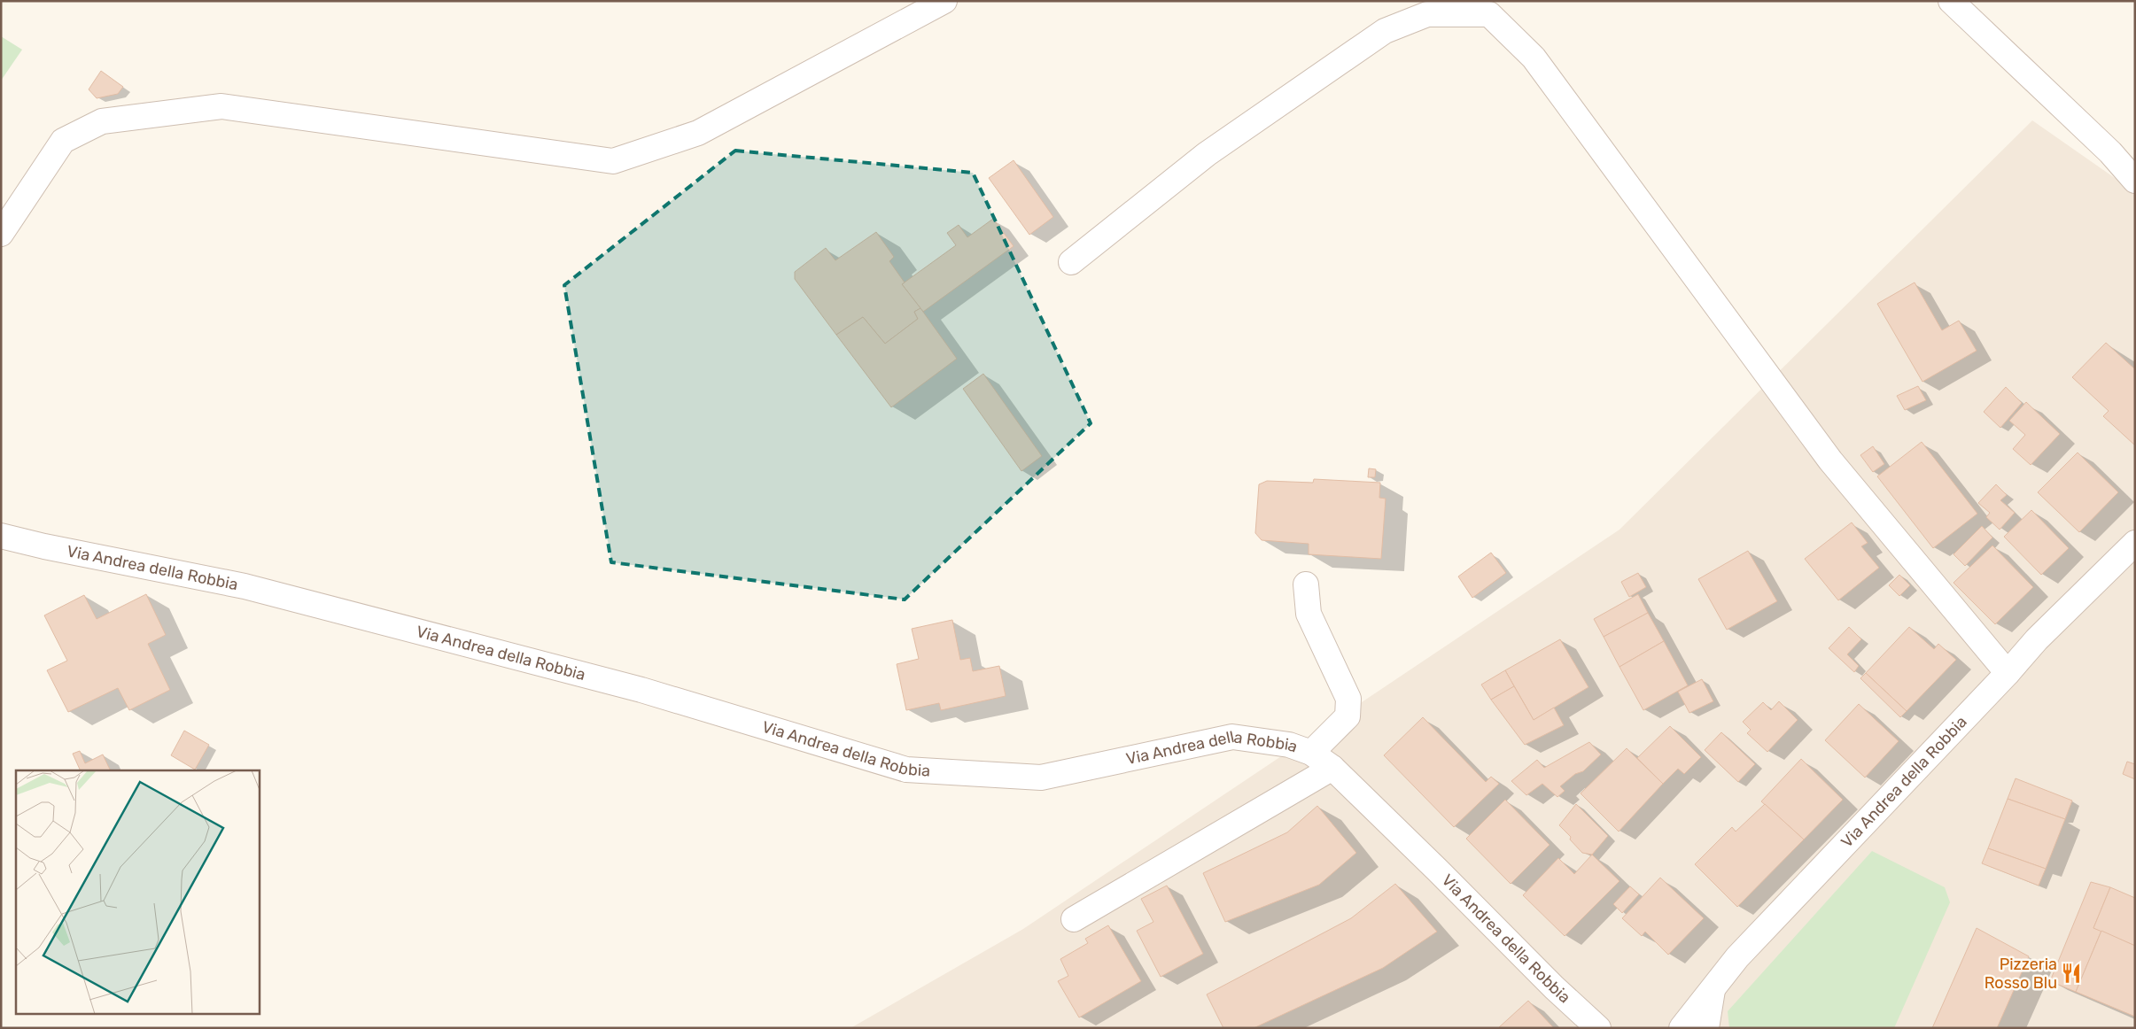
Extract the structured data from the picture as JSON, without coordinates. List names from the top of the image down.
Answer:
{
  "streets": {
    "street": ["Via Andrea della Robbia"]
  },
  "places": {
    "restaurant": ["Pizzeria Rosso Blu"]
  }
}
